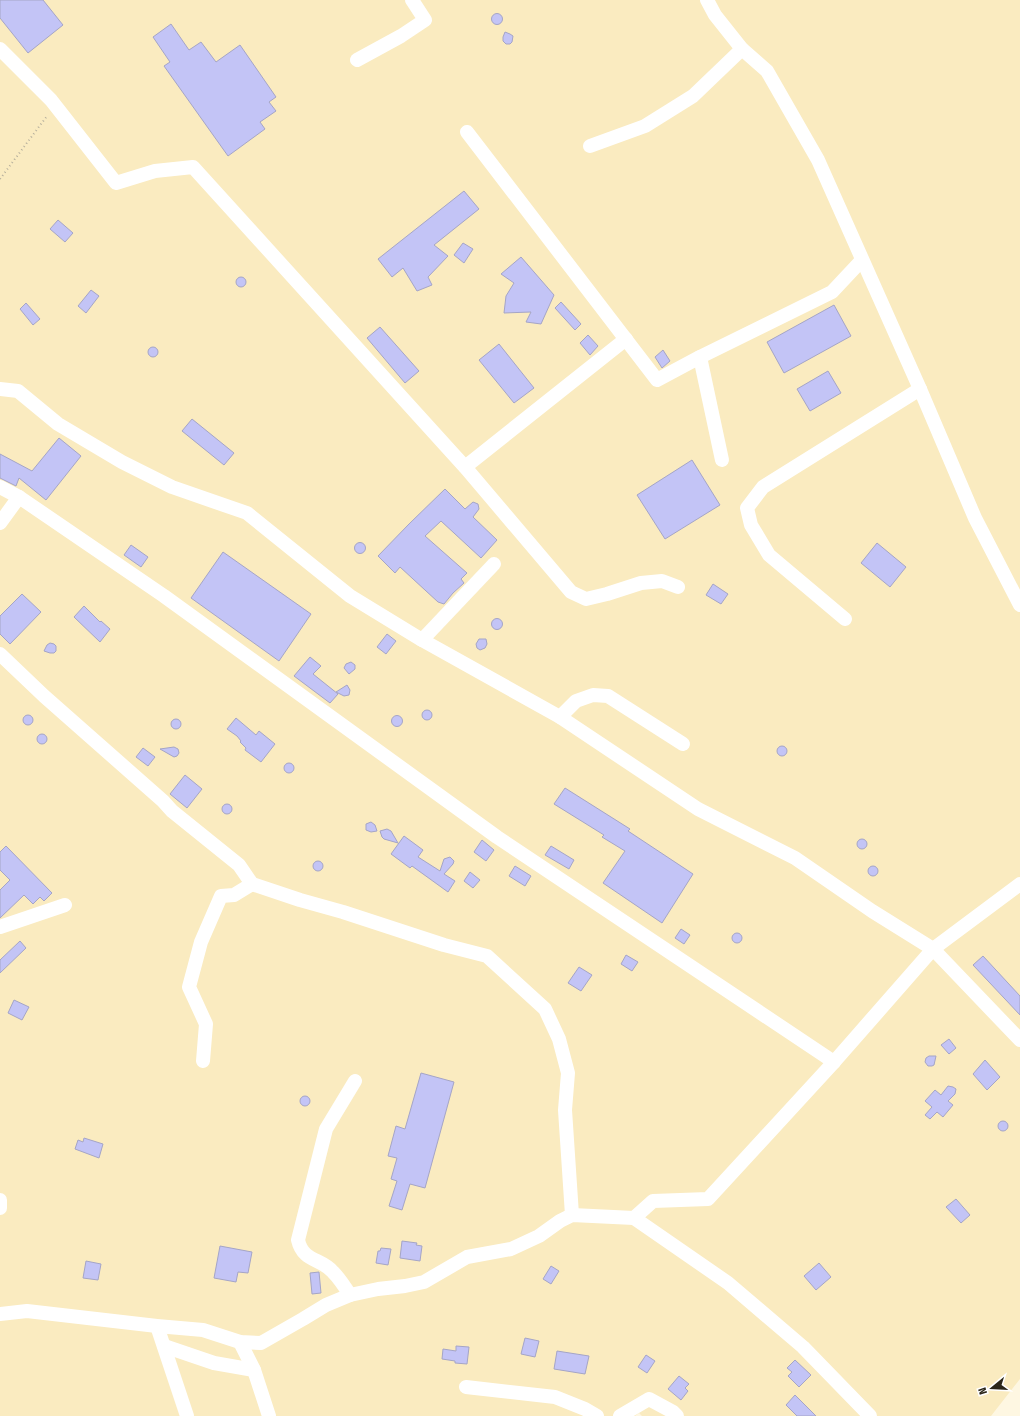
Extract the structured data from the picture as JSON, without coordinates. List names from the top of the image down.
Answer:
{
  "north": "left"
}
